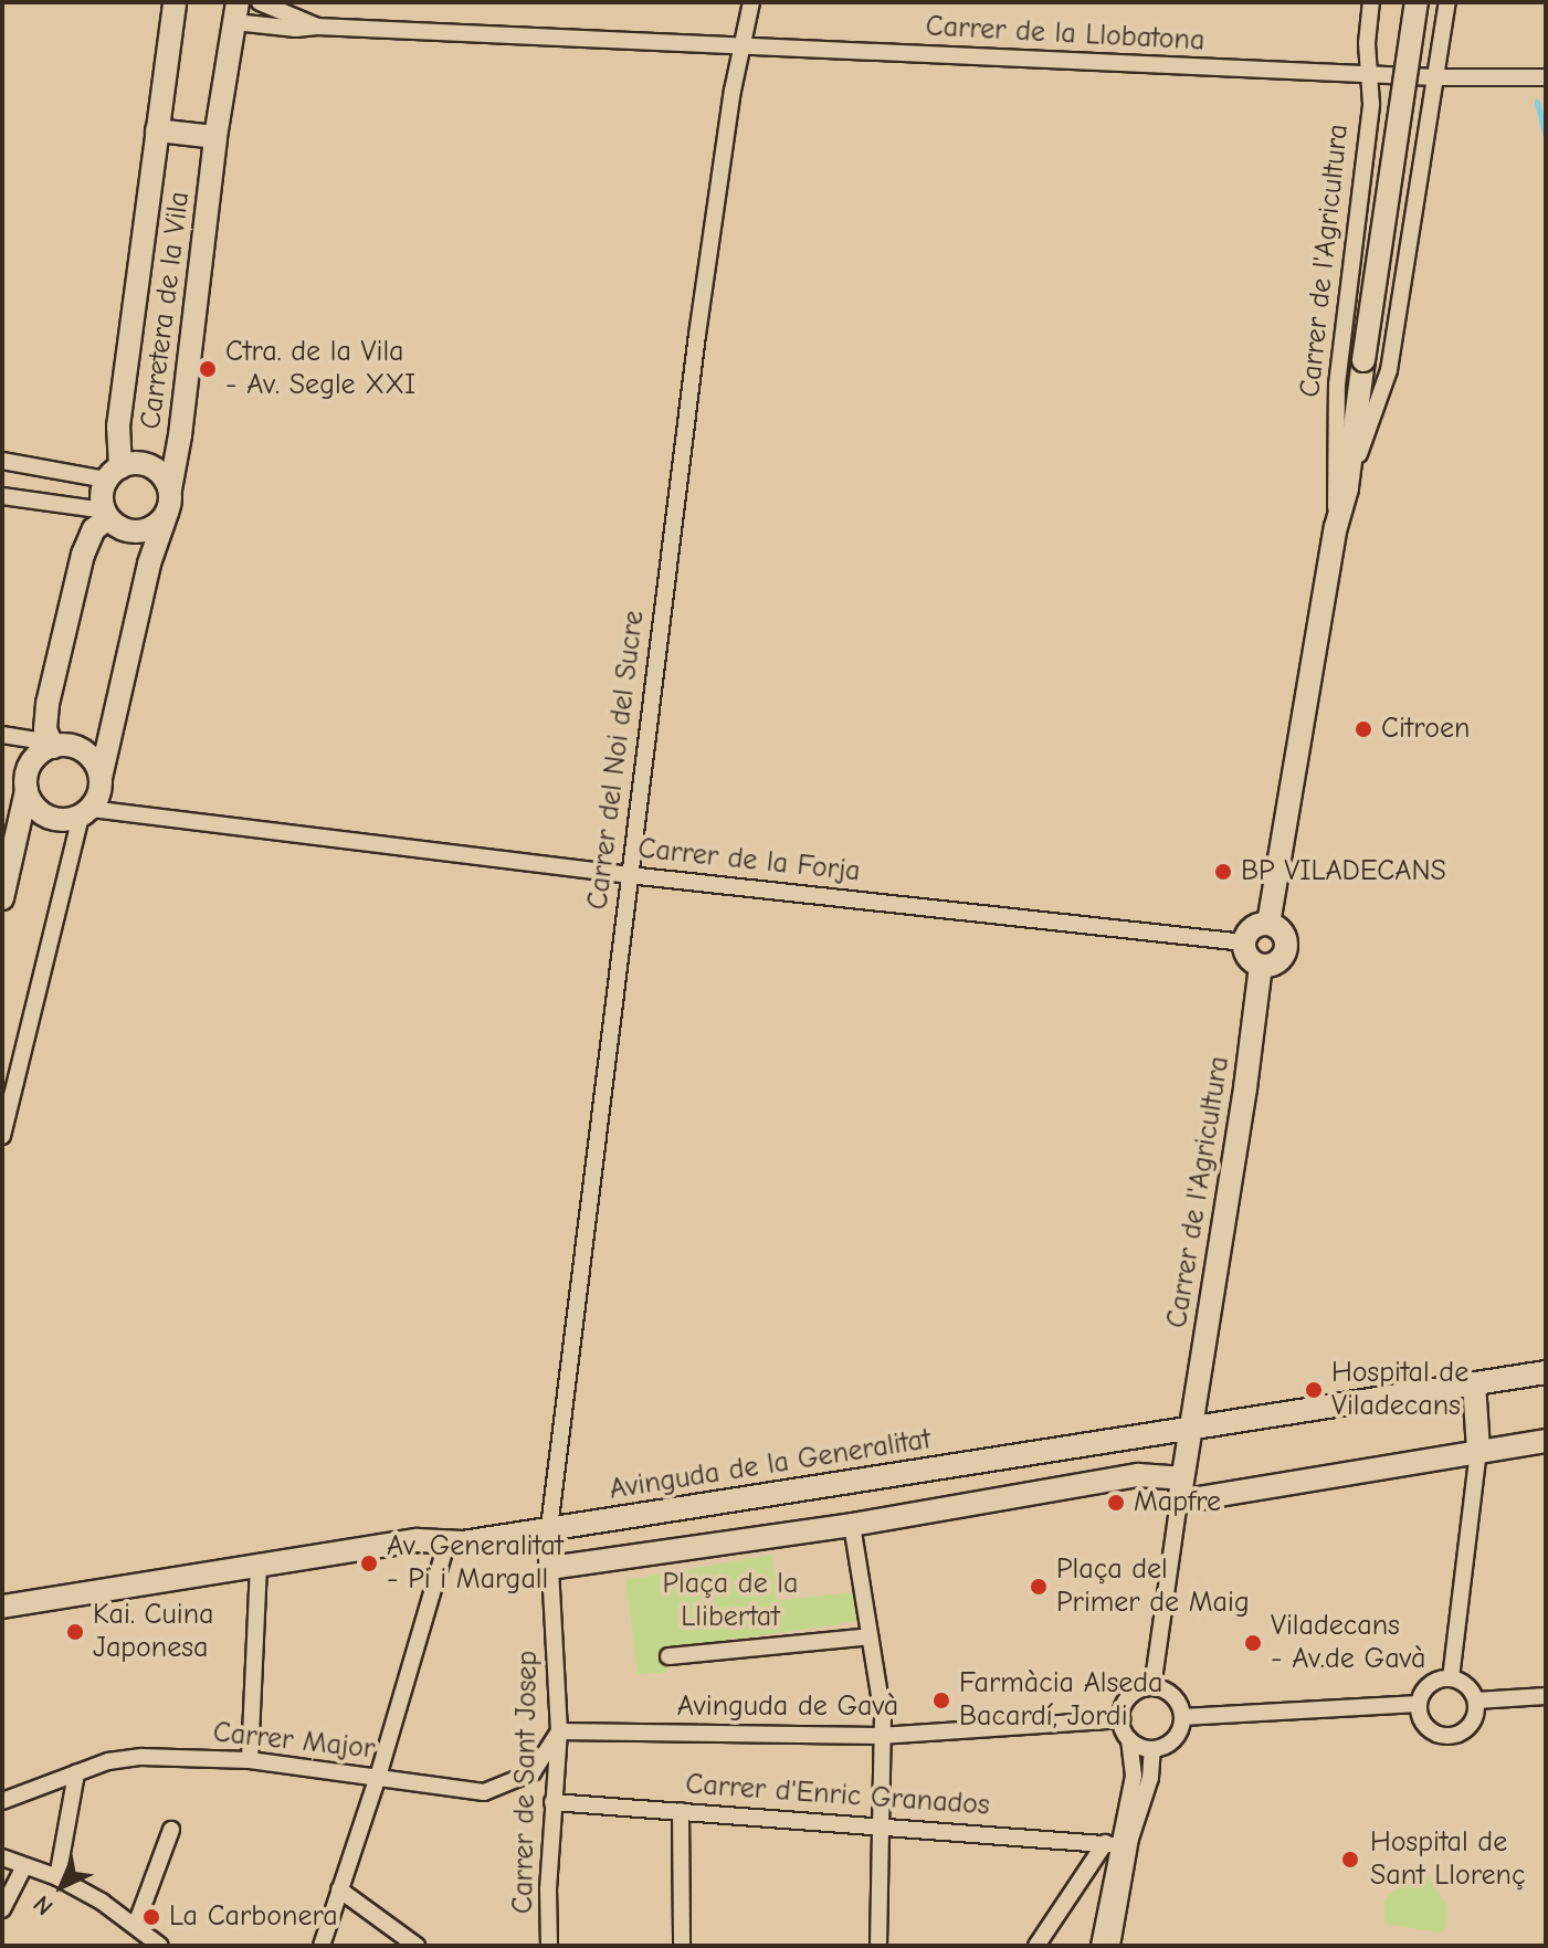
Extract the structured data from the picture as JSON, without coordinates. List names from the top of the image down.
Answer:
{
  "streets": {
    "street": [
      "Carrer de la Llobatona",
      "Carrer de l'Agricultura",
      "Carretera de la Vila",
      "Carrer del Noi del Sucre",
      "Carrer de la Forja",
      "Avinguda de la Generalitat",
      "Avinguda de Gavà",
      "Carrer Major",
      "Carrer de Sant Josep",
      "Carrer d'Enric Granados"
    ]
  },
  "crossings": [
    ["Carrer de la Llobatona", "Carrer de l'Agricultura"],
    ["Carrer de la Llobatona", "Carretera de la Vila"],
    ["Carrer de la Llobatona", "Carrer del Noi del Sucre"],
    ["Carrer de l'Agricultura", "Carrer de la Forja"],
    ["Carrer de l'Agricultura", "Avinguda de la Generalitat"],
    ["Carrer del Noi del Sucre", "Carrer de la Forja"],
    ["Carrer del Noi del Sucre", "Avinguda de la Generalitat"],
    ["Avinguda de Gavà", "Carrer Major"],
    ["Avinguda de Gavà", "Carrer de Sant Josep"],
    ["Carrer Major", "Carrer de Sant Josep"],
    ["Carrer de Sant Josep", "Carrer d'Enric Granados"]
  ],
  "parks": ["Plaça de la Llibertat"],
  "places": [
    "Ctra. de la Vila - Av. Segle XXI",
    "Citroen",
    "BP VILADECANS",
    "Hospital de Viladecans",
    "Mapfre",
    "Av. Generalitat - Pi i Margall",
    "Plaça del Primer de Maig",
    "Kai. Cuina Japonesa",
    "Viladecans - Av.de Gavà",
    "Farmàcia Alseda Bacardí, Jordi",
    "Hospital de Sant Llorenç",
    "La Carbonera"
  ],
  "north": "bottom left"
}
